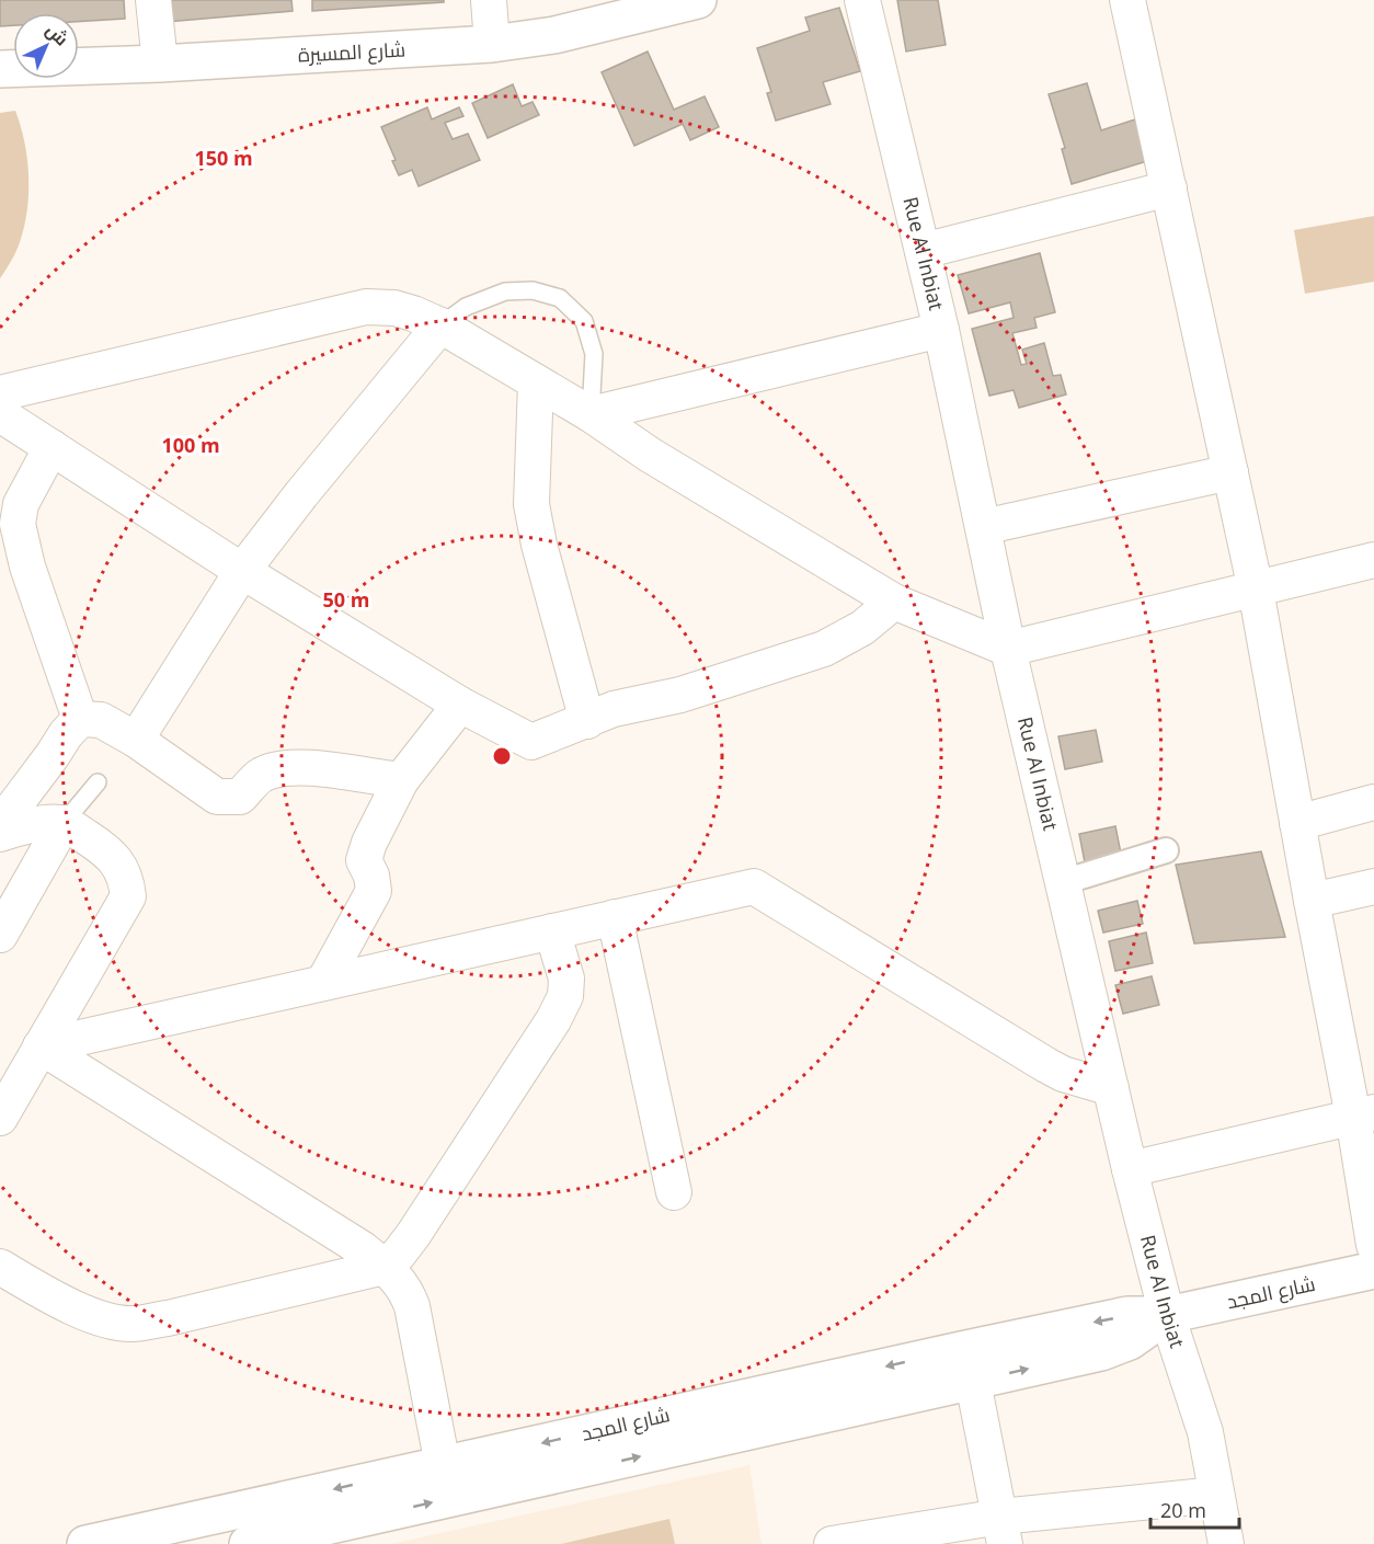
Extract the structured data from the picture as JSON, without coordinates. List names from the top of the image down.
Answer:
{
  "streets": {
    "main road": ["شارع المسيرة", "شارع المجد"],
    "street": ["Rue Al Inbiat"]
  },
  "crossings": [
    ["Rue Al Inbiat", "شارع المجد"]
  ],
  "scale_bar": "20 m",
  "north": "top right",
  "rings": ["150 m", "100 m", "50 m"]
}
